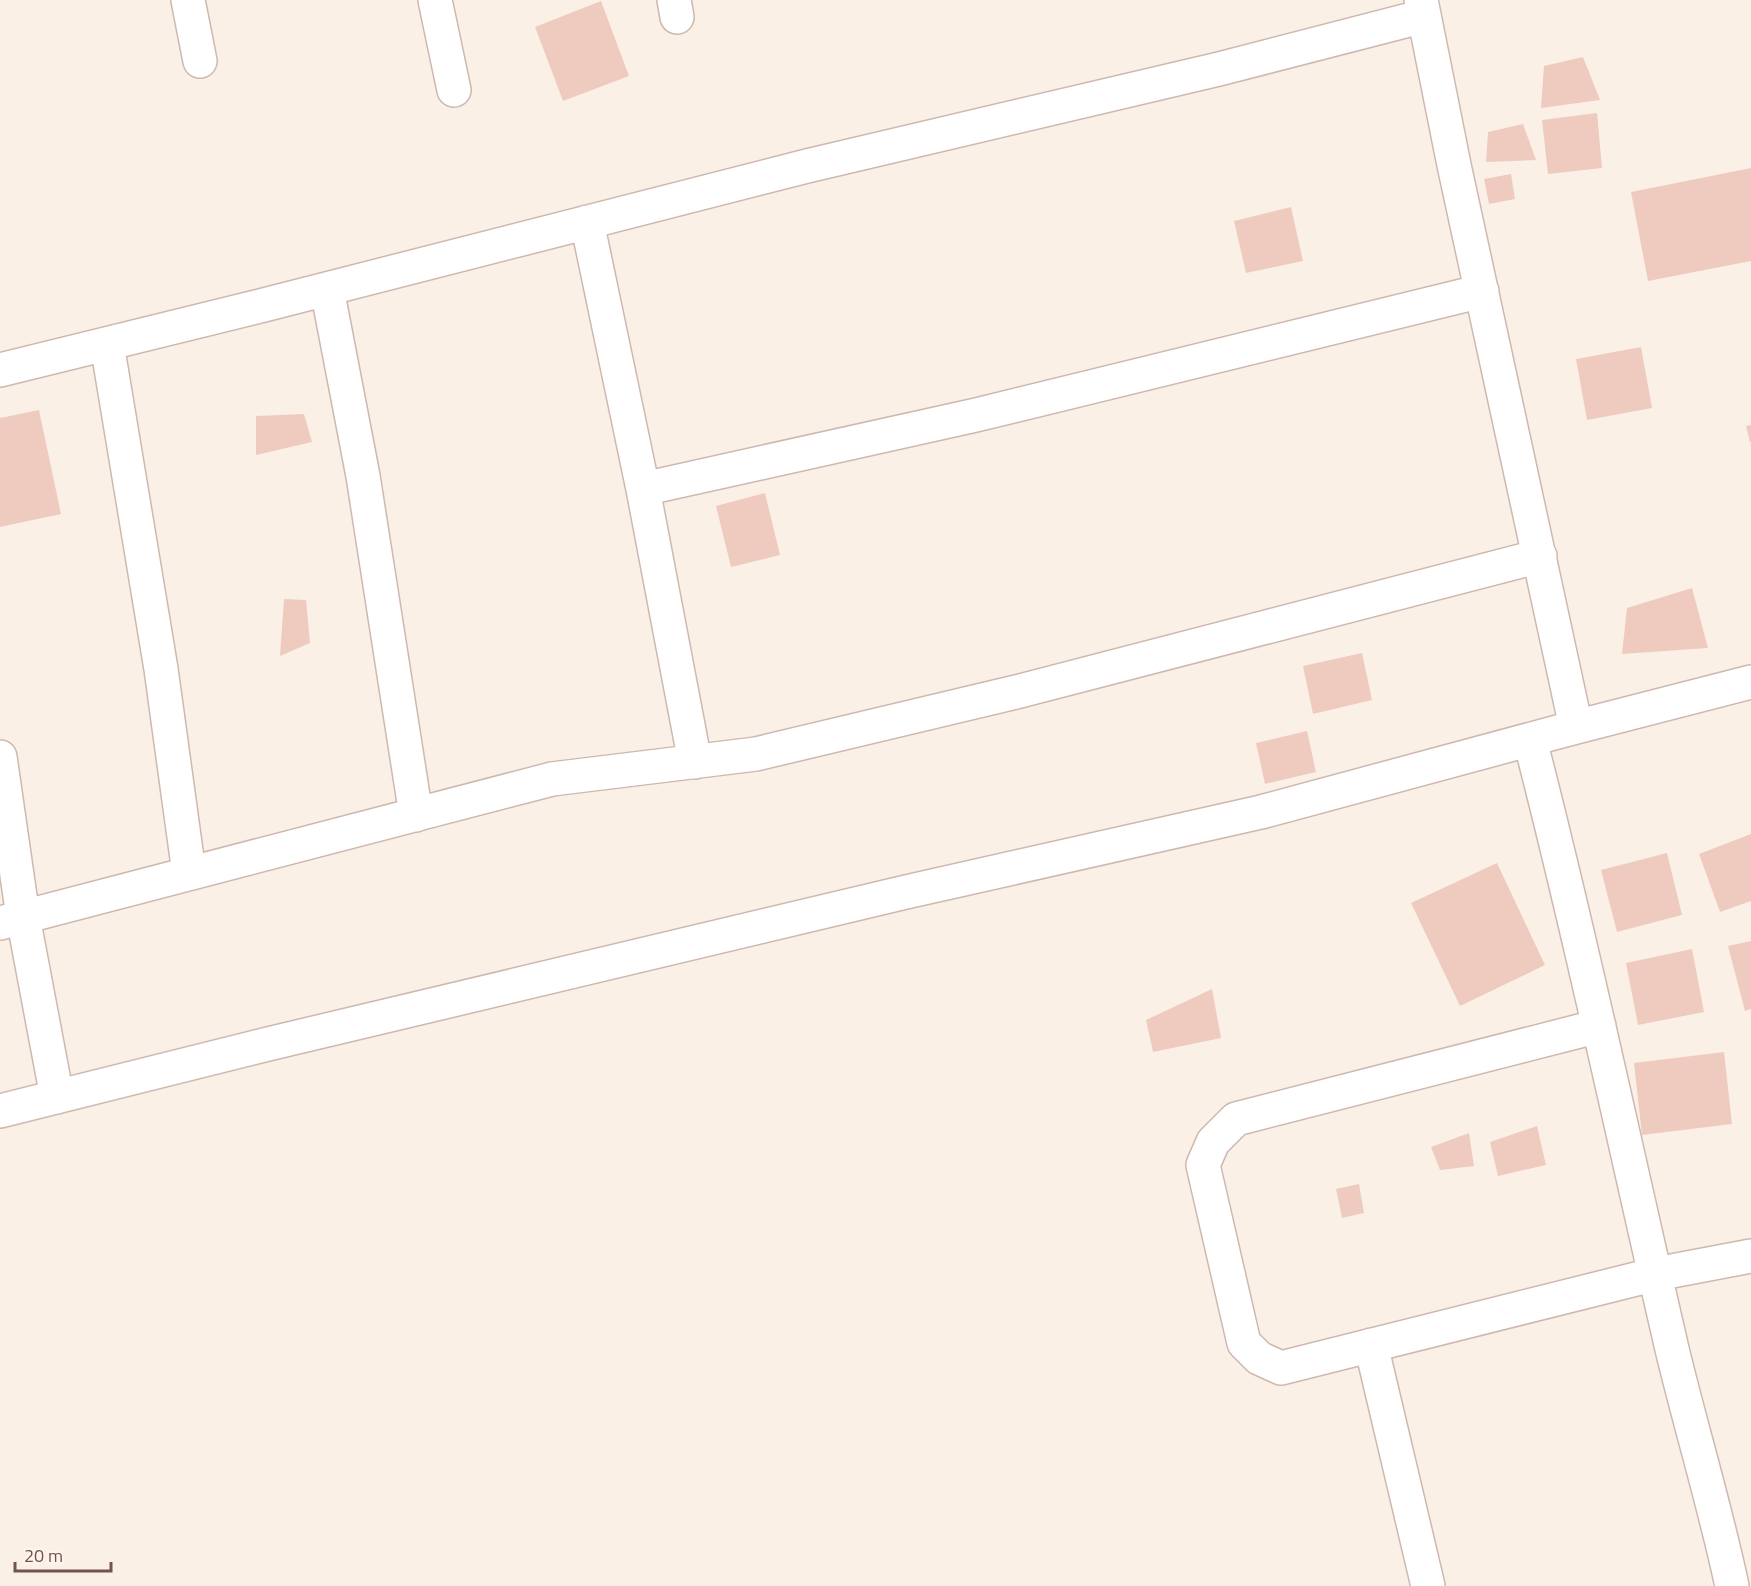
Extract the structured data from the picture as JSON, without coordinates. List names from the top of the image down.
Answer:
{
  "scale_bar": "20 m"
}
